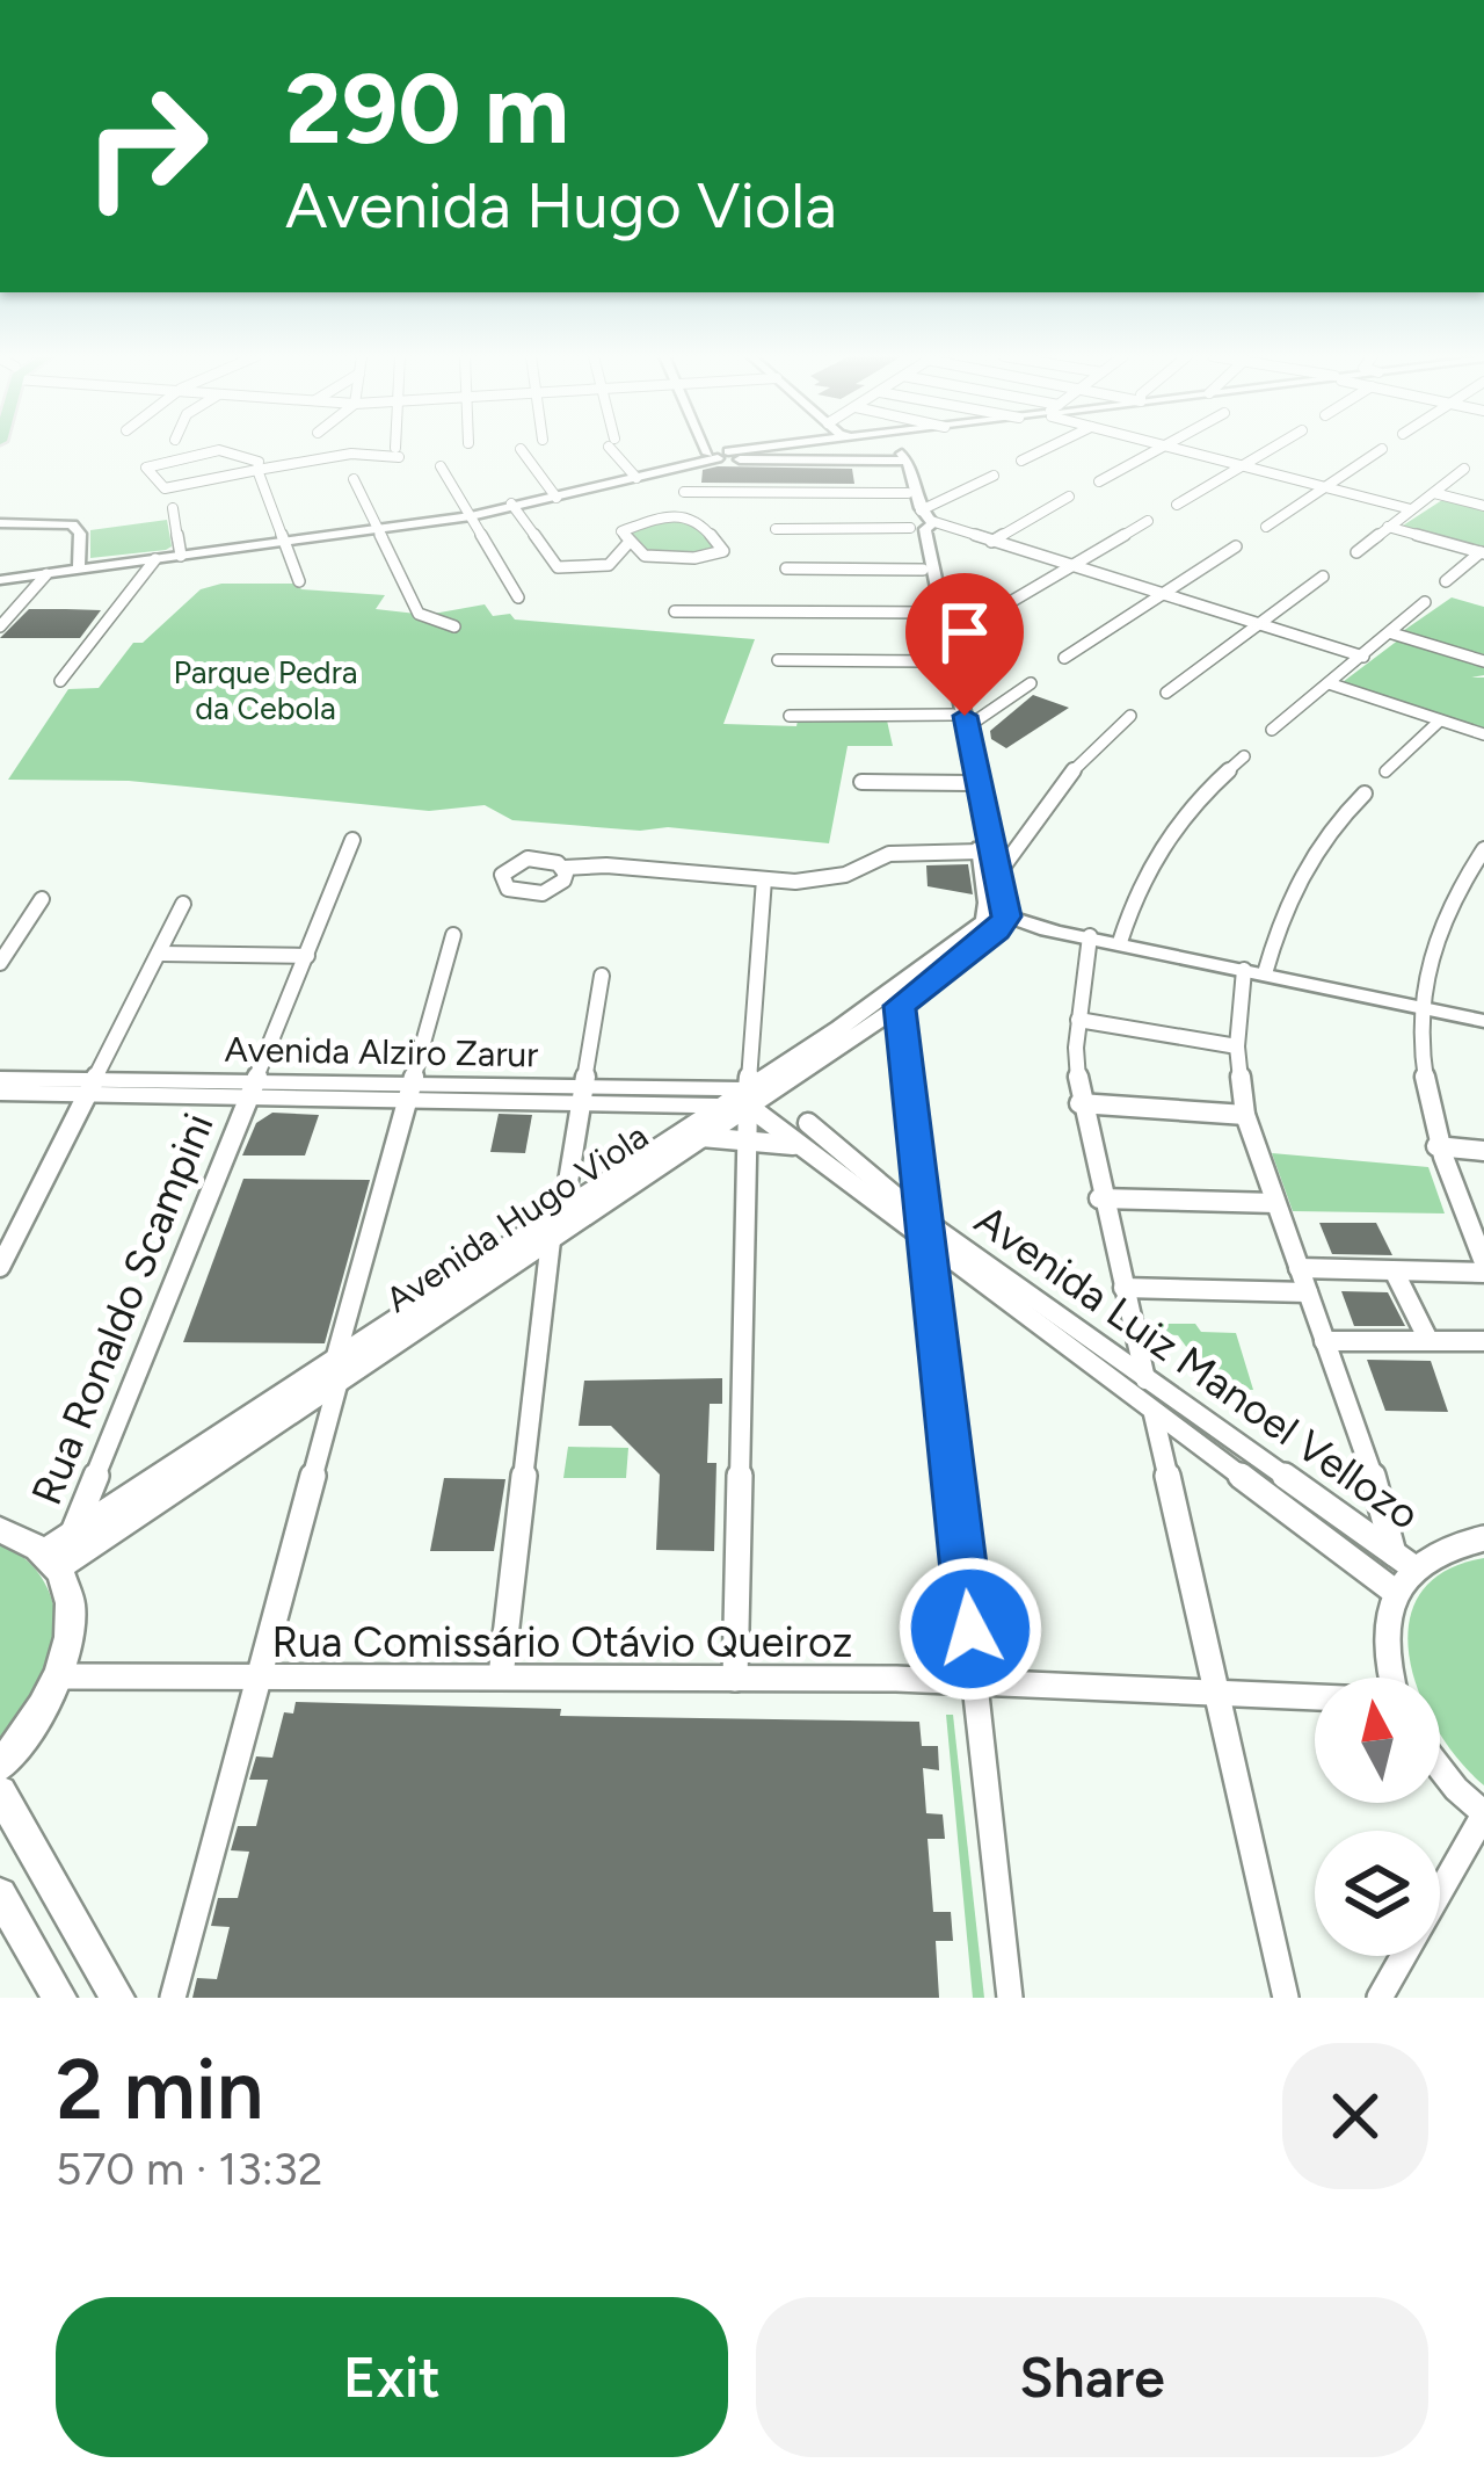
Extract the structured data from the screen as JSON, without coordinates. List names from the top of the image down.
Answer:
{
  "streets": {
    "street": [
      "Avenida Alziro Zarur",
      "Avenida Hugo Viola",
      "Rua Ronaldo Scampini",
      "Avenida Luiz Manoel Vellozo",
      "Rua Comissário Otávio Queiroz"
    ]
  },
  "crossings": [
    ["Avenida Alziro Zarur", "Avenida Hugo Viola"],
    ["Avenida Alziro Zarur", "Rua Ronaldo Scampini"],
    ["Avenida Alziro Zarur", "Avenida Luiz Manoel Vellozo"],
    ["Avenida Hugo Viola", "Rua Ronaldo Scampini"],
    ["Avenida Hugo Viola", "Avenida Luiz Manoel Vellozo"]
  ],
  "parks": ["Parque Pedra da Cebola"],
  "north": "top",
  "page": {
    "turn": ["290 m", "Avenida Hugo Viola"],
    "heading": ["2 min", "570 m · 13:32"],
    "buttons": ["Exit", "Share"]
  }
}
